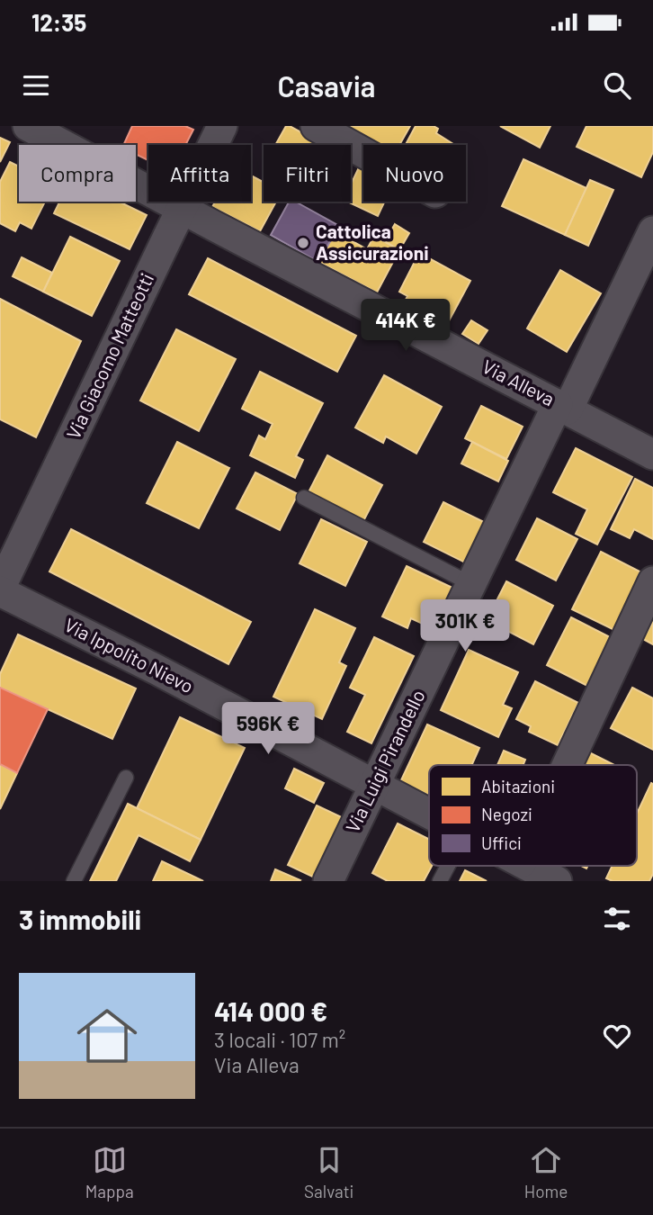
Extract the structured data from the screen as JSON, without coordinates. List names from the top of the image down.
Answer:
{
  "streets": {
    "street": [
      "Via Giacomo Matteotti",
      "Via Alleva",
      "Via Ippolito Nievo",
      "Via Luigi Pirandello"
    ]
  },
  "crossings": [
    ["Via Giacomo Matteotti", "Via Alleva"],
    ["Via Giacomo Matteotti", "Via Ippolito Nievo"],
    ["Via Alleva", "Via Luigi Pirandello"],
    ["Via Ippolito Nievo", "Via Luigi Pirandello"]
  ],
  "places": ["Cattolica Assicurazioni"],
  "legend": ["Abitazioni", "Negozi", "Uffici"],
  "page": {
    "status": "12:35",
    "header": "Casavia",
    "chip": [
      "Compra",
      "Affitta",
      "Filtri",
      "Nuovo"
    ],
    "price": ["414K €", "301K €", "596K €"],
    "heading": "3 immobili",
    "list": [
      {
        "name": "414 000 €",
        "note": "3 locali · 107 m² · Via Alleva"
      }
    ],
    "tabs": ["Mappa", "Salvati", "Home"]
  }
}
